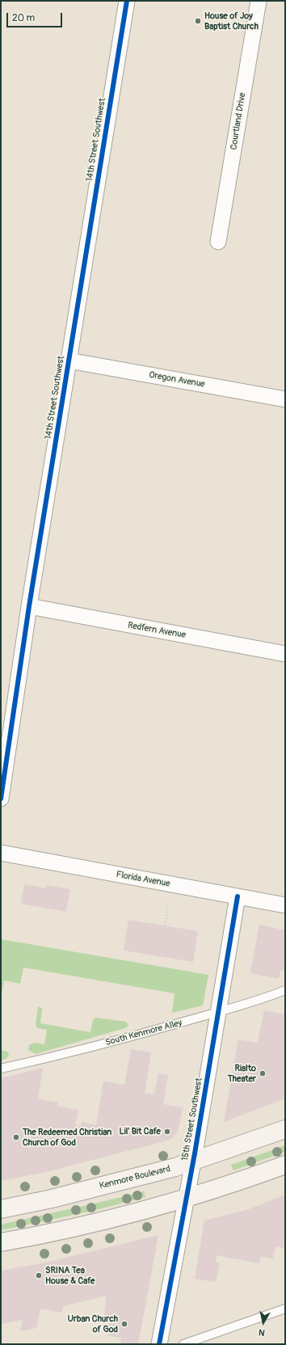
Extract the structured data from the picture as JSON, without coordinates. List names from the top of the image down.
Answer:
{
  "streets": {
    "main road": ["Kenmore Boulevard"],
    "street": [
      "Courtland Drive",
      "14th Street Southwest",
      "Oregon Avenue",
      "Redfern Avenue",
      "Florida Avenue",
      "15th Street Southwest"
    ],
    "lane": ["South Kenmore Alley"]
  },
  "crossings": [
    ["14th Street Southwest", "Oregon Avenue"],
    ["14th Street Southwest", "Redfern Avenue"],
    ["Florida Avenue", "15th Street Southwest"],
    ["South Kenmore Alley", "15th Street Southwest"],
    ["15th Street Southwest", "Kenmore Boulevard"]
  ],
  "places": [
    "House of Joy Baptist Church",
    "Rialto Theater",
    "Lil' Bit Cafe",
    "The Redeemed Christian Church of God",
    "SRINA Tea House & Cafe",
    "Urban Church of God"
  ],
  "scale_bar": "20 m",
  "north": "bottom"
}
